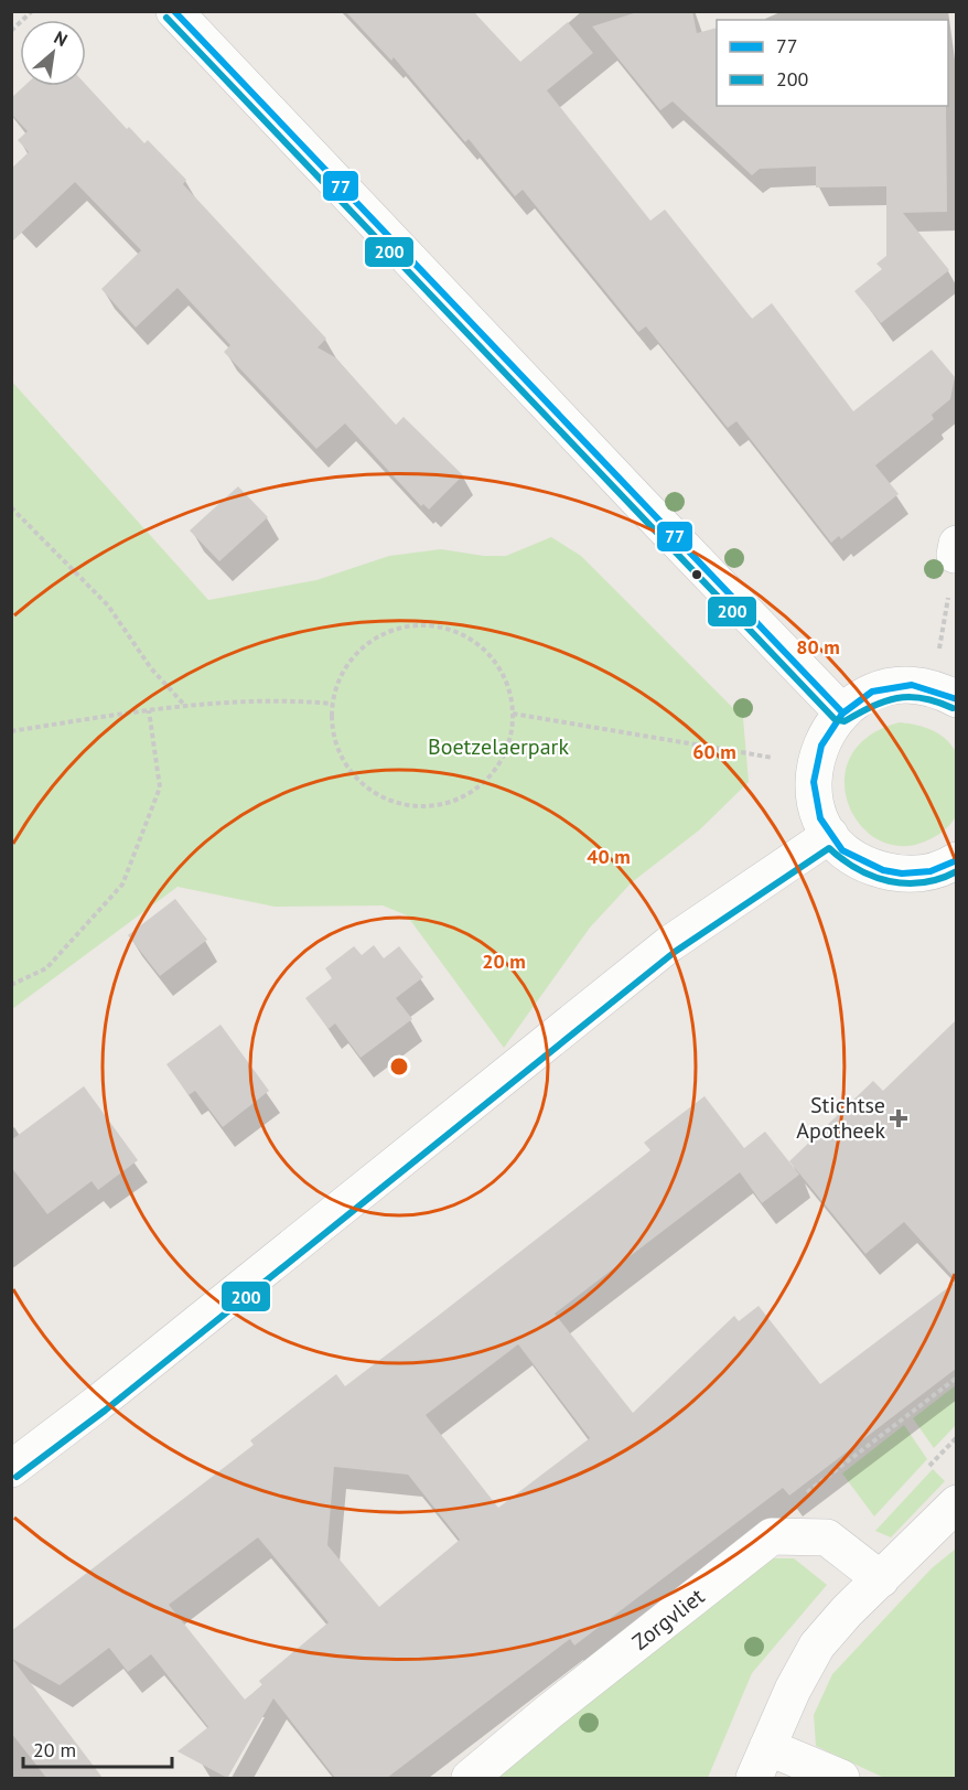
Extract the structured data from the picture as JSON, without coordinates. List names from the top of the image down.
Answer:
{
  "streets": {
    "street": ["Zorgvliet"]
  },
  "parks": ["Boetzelaerpark"],
  "places": {
    "health": ["Stichtse Apotheek"]
  },
  "lines": ["transit line 77", "transit line 200"],
  "legend": ["77", "200"],
  "scale_bar": "20 m",
  "north": "top right",
  "rings": [
    "80 m",
    "60 m",
    "40 m",
    "20 m"
  ]
}
